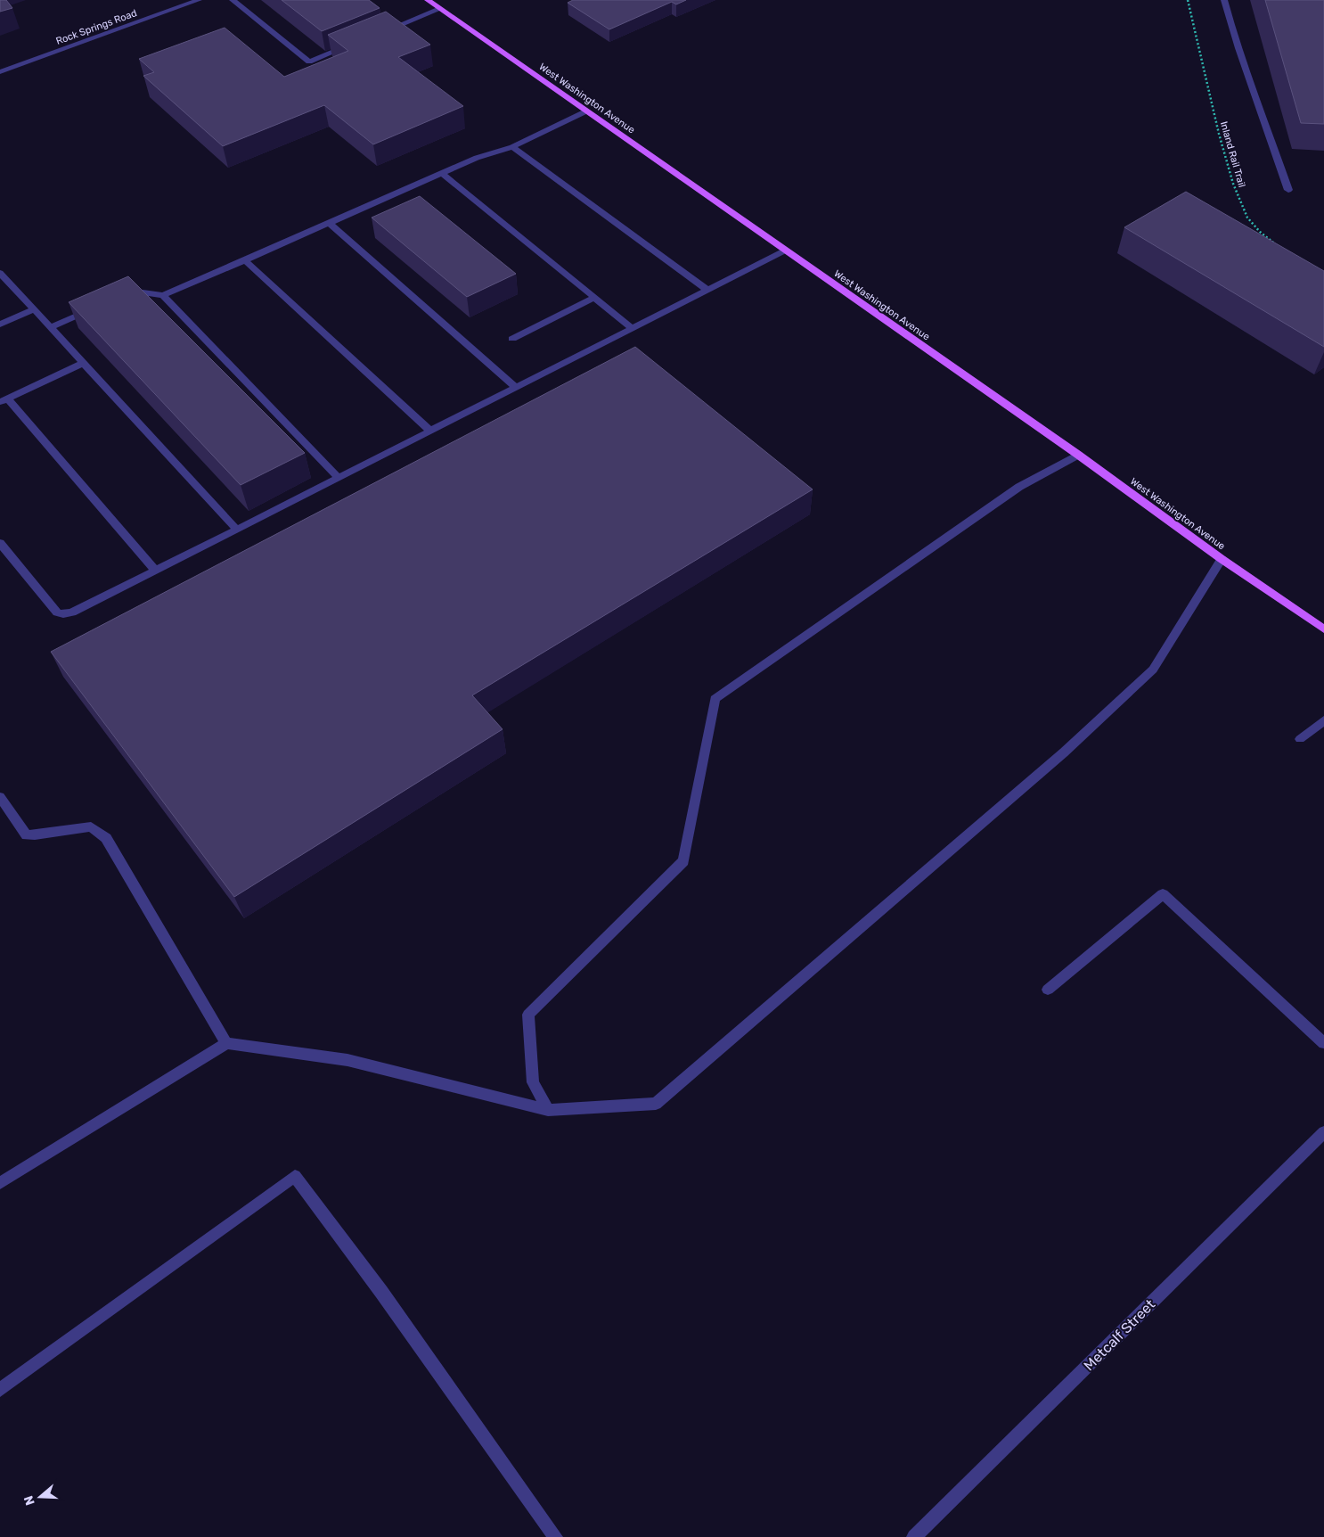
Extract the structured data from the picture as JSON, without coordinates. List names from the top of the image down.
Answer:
{
  "streets": {
    "main road": ["West Washington Avenue"],
    "street": ["Rock Springs Road", "Metcalf Street"],
    "path": ["Inland Rail Trail"]
  },
  "north": "left"
}
